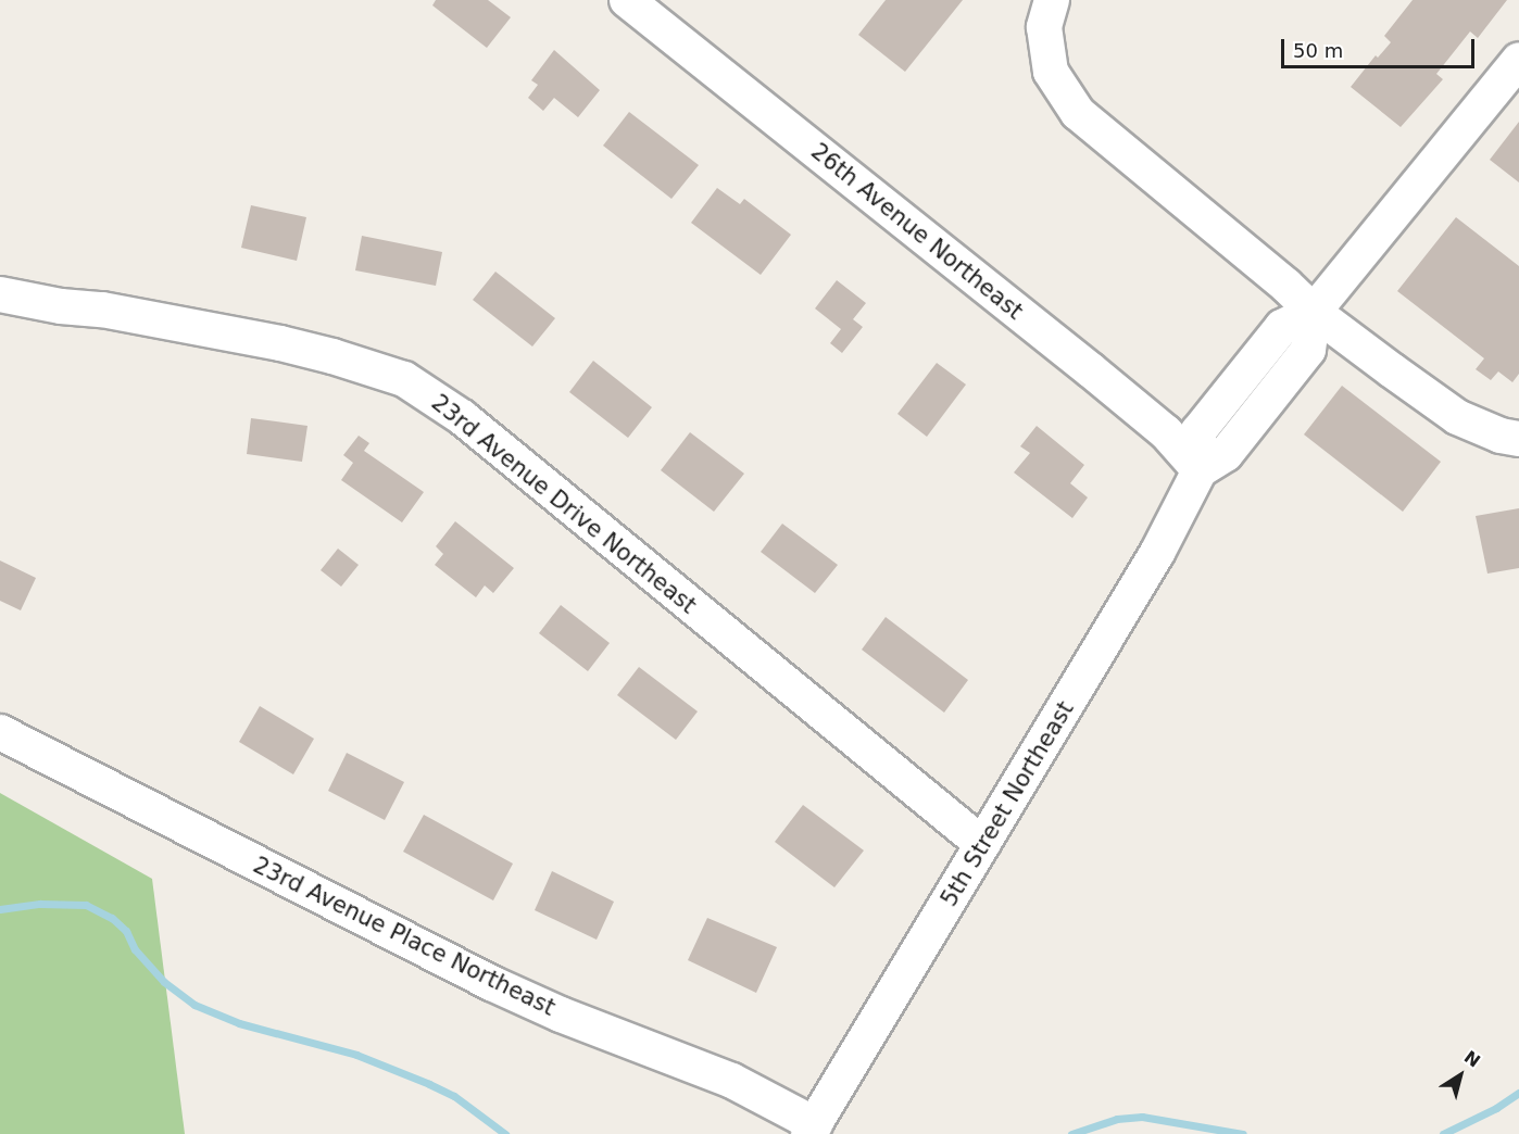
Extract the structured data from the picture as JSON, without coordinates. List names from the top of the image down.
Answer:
{
  "streets": {
    "street": [
      "26th Avenue Northeast",
      "23rd Avenue Drive Northeast",
      "5th Street Northeast",
      "23rd Avenue Place Northeast"
    ]
  },
  "crossings": [
    ["26th Avenue Northeast", "5th Street Northeast"],
    ["23rd Avenue Drive Northeast", "5th Street Northeast"],
    ["5th Street Northeast", "23rd Avenue Place Northeast"]
  ],
  "scale_bar": "50 m",
  "north": "top right"
}
